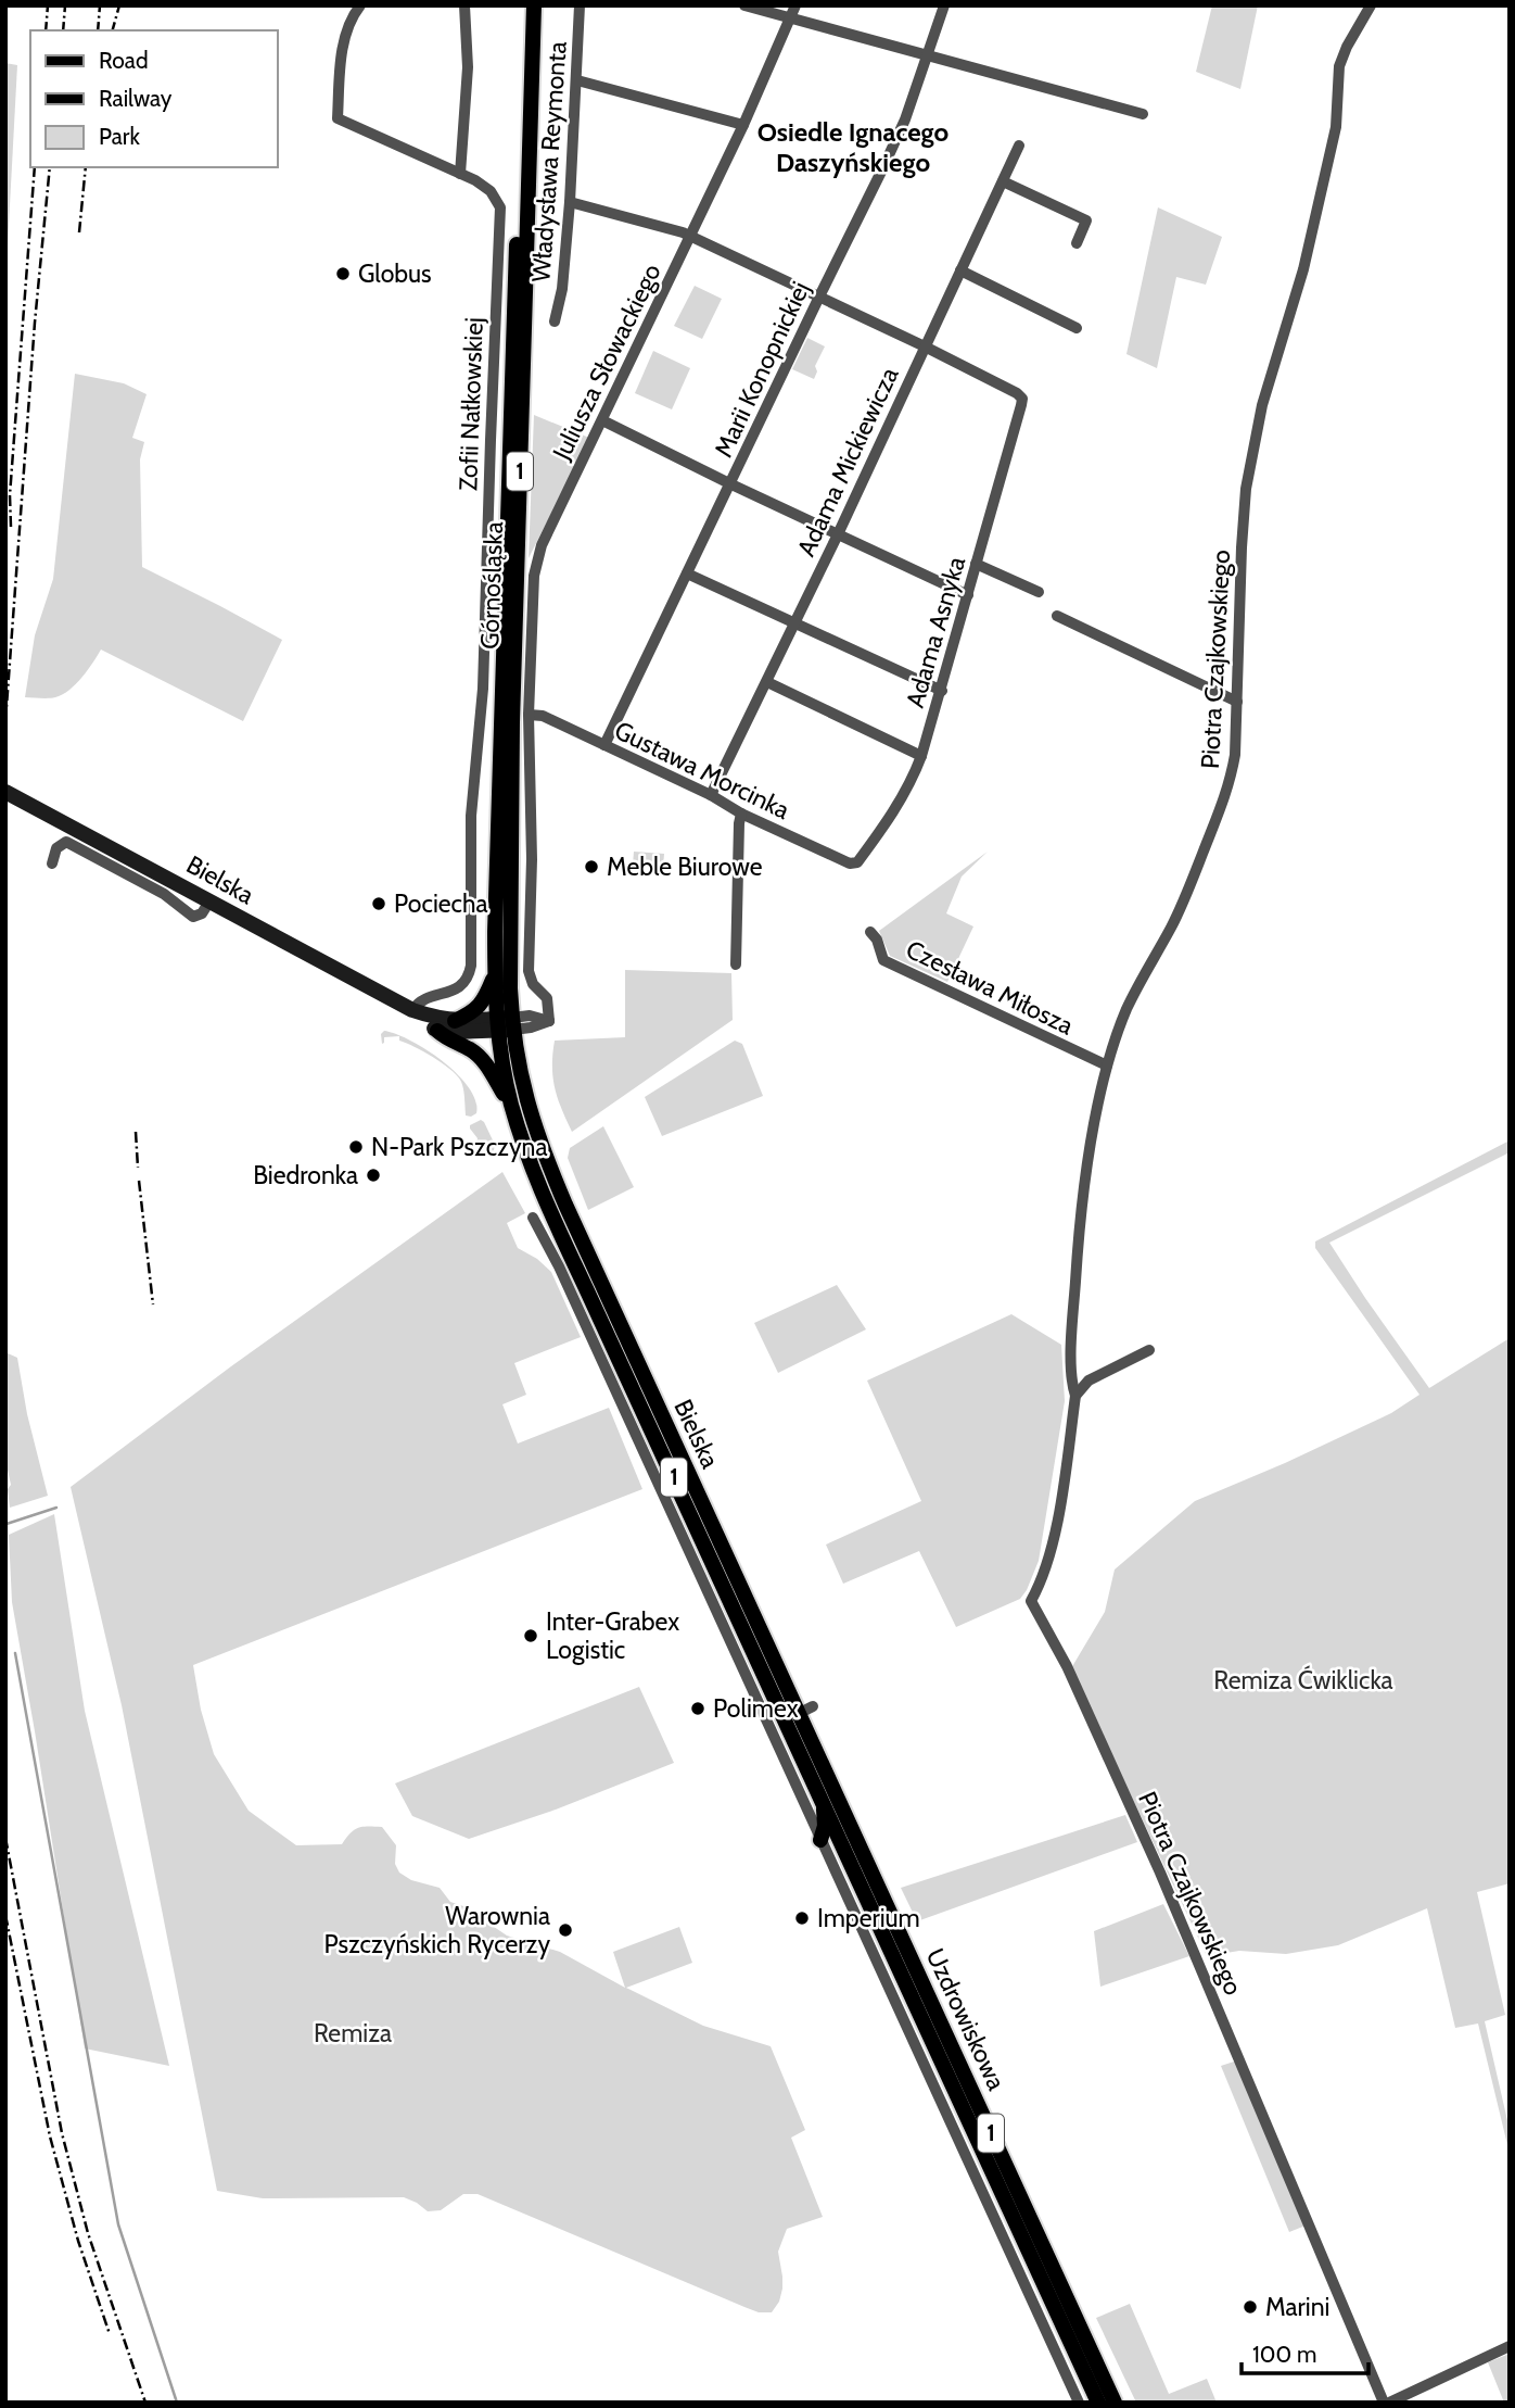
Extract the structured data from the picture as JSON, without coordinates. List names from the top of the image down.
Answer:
{
  "streets": {
    "main road": [
      "1",
      "Górnośląska",
      "Bielska",
      "Uzdrowiskowa"
    ],
    "street": [
      "Władysława Reymonta",
      "Juliusza Słowackiego",
      "Marii Konopnickiej",
      "Zofii Nałkowskiej",
      "Adama Mickiewicza",
      "Adama Asnyka",
      "Piotra Czajkowskiego",
      "Gustawa Morcinka",
      "Czesława Miłosza"
    ]
  },
  "crossings": [
    ["Juliusza Słowackiego", "Górnośląska"],
    ["Juliusza Słowackiego", "Gustawa Morcinka"],
    ["Juliusza Słowackiego", "Bielska"],
    ["Marii Konopnickiej", "Gustawa Morcinka"],
    ["Zofii Nałkowskiej", "Bielska"],
    ["Adama Mickiewicza", "Adama Asnyka"],
    ["Adama Mickiewicza", "Gustawa Morcinka"],
    ["Górnośląska", "Bielska"],
    ["Adama Asnyka", "Gustawa Morcinka"],
    ["Piotra Czajkowskiego", "Czesława Miłosza"],
    ["Bielska", "Uzdrowiskowa"]
  ],
  "districts": ["Osiedle Ignacego Daszyńskiego"],
  "parks": ["Remiza Ćwiklicka", "Remiza"],
  "places": [
    "Globus",
    "Meble Biurowe",
    "Pociecha",
    "N-Park Pszczyna",
    "Biedronka",
    "Inter-Grabex Logistic",
    "Polimex",
    "Imperium",
    "Warownia Pszczyńskich Rycerzy",
    "Marini"
  ],
  "legend": ["Road", "Railway", "Park"],
  "scale_bar": "100 m"
}
